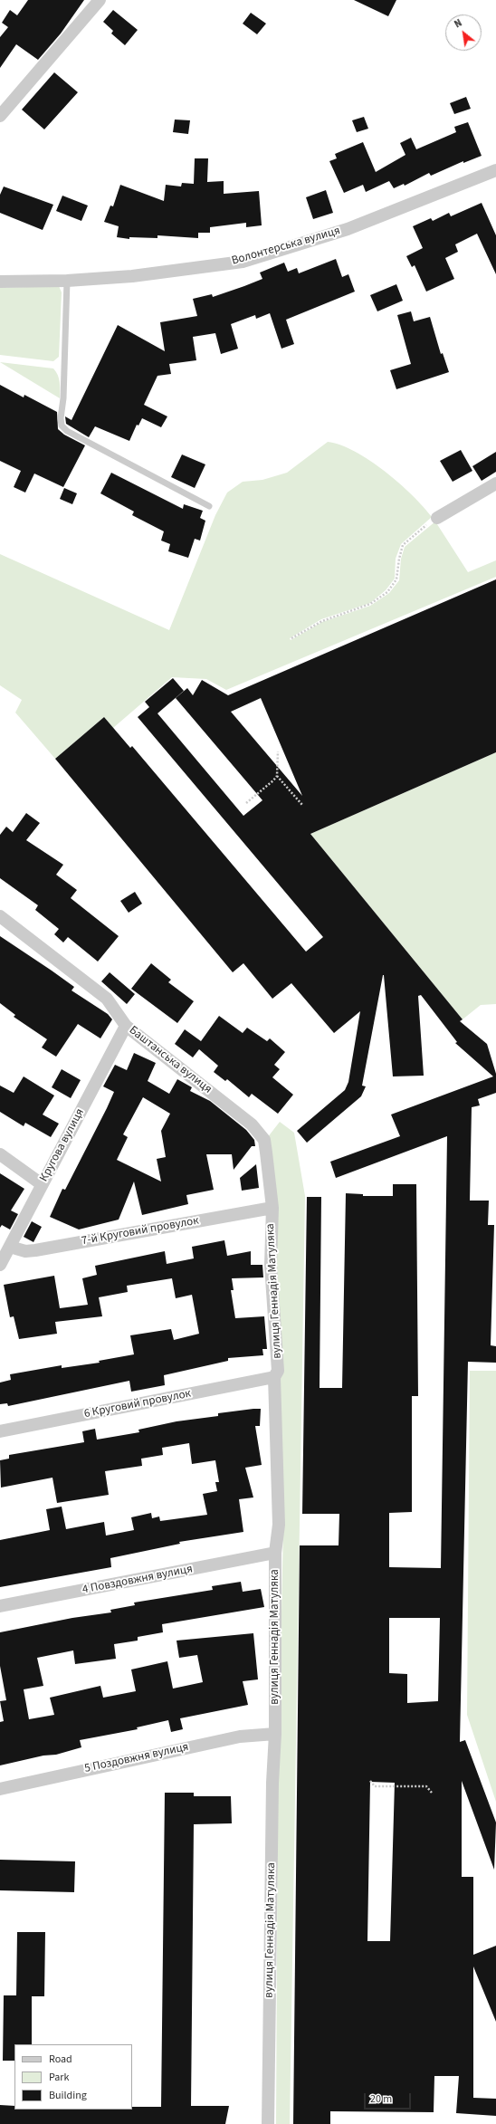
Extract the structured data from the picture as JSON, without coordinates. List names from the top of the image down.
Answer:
{
  "streets": {
    "street": [
      "Волонтерська вулиця",
      "Баштанська вулиця",
      "Кругова вулиця",
      "7-й Круговий провулок",
      "вулиця Геннадія Матуляка",
      "6 Круговий провулок",
      "4 Повздовжня вулиця",
      "5 Поздовжня вулиця"
    ]
  },
  "crossings": [
    ["Баштанська вулиця", "Кругова вулиця"],
    ["Баштанська вулиця", "вулиця Геннадія Матуляка"],
    ["Кругова вулиця", "7-й Круговий провулок"],
    ["7-й Круговий провулок", "вулиця Геннадія Матуляка"],
    ["вулиця Геннадія Матуляка", "6 Круговий провулок"],
    ["вулиця Геннадія Матуляка", "4 Повздовжня вулиця"],
    ["вулиця Геннадія Матуляка", "5 Поздовжня вулиця"]
  ],
  "legend": ["Road", "Park", "Building"],
  "scale_bar": "20 m",
  "north": "top left"
}
